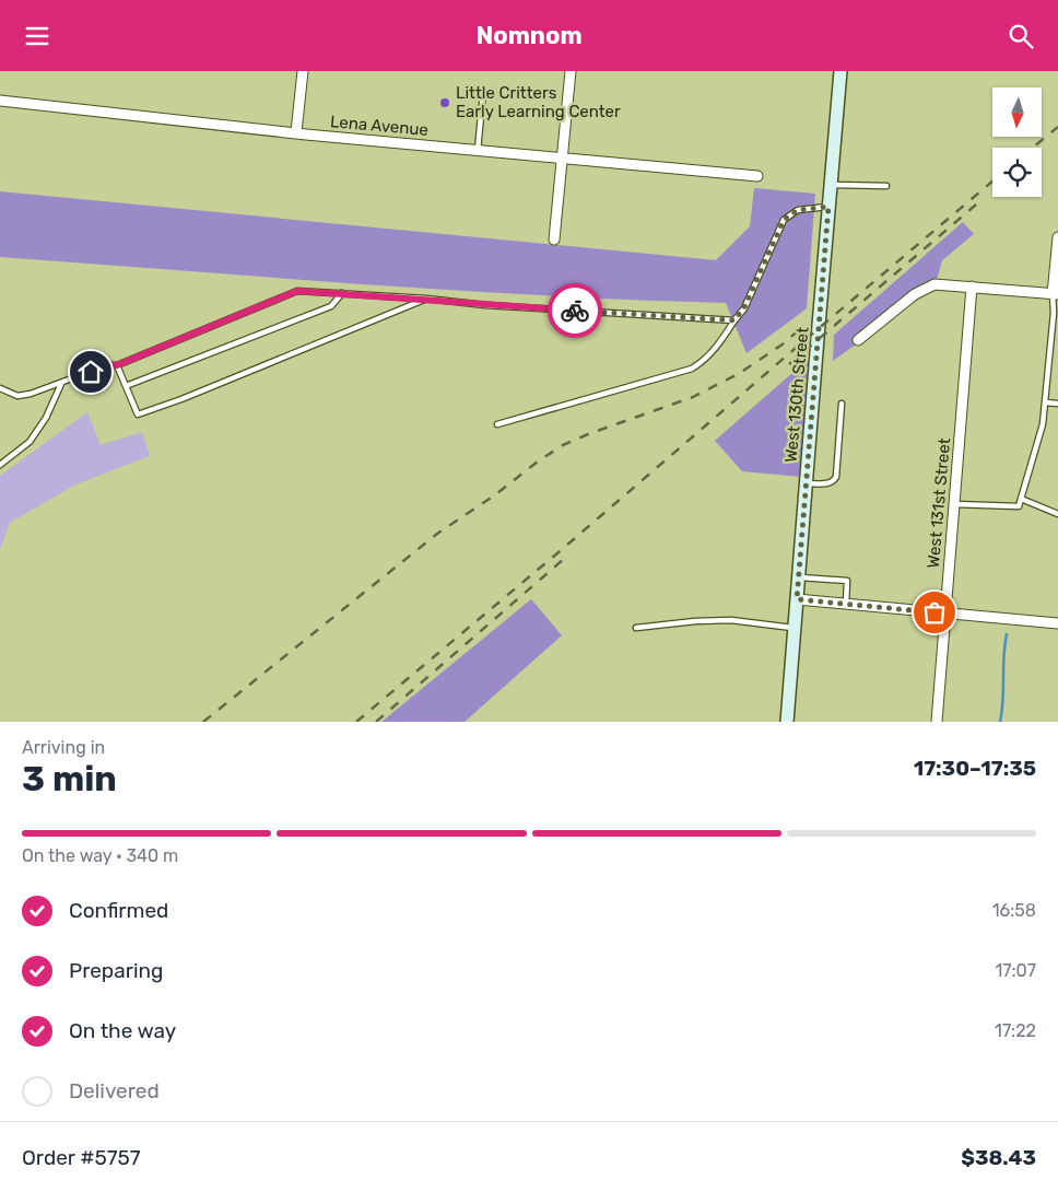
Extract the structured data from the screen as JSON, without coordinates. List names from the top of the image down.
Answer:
{
  "streets": {
    "main road": ["West 130th Street"],
    "street": ["Lena Avenue", "West 131st Street"]
  },
  "places": ["Little Critters Early Learning Center"],
  "north": "bottom",
  "page": {
    "header": "Nomnom",
    "heading": ["3 min", "Arriving in", "17:30–17:35"],
    "panel": ["Order #5757", "$38.43"],
    "bar": "On the way · 340 m",
    "list": [
      ["Confirmed", "16:58"],
      ["Preparing", "17:07"],
      ["On the way", "17:22"],
      "Delivered"
    ]
  }
}
